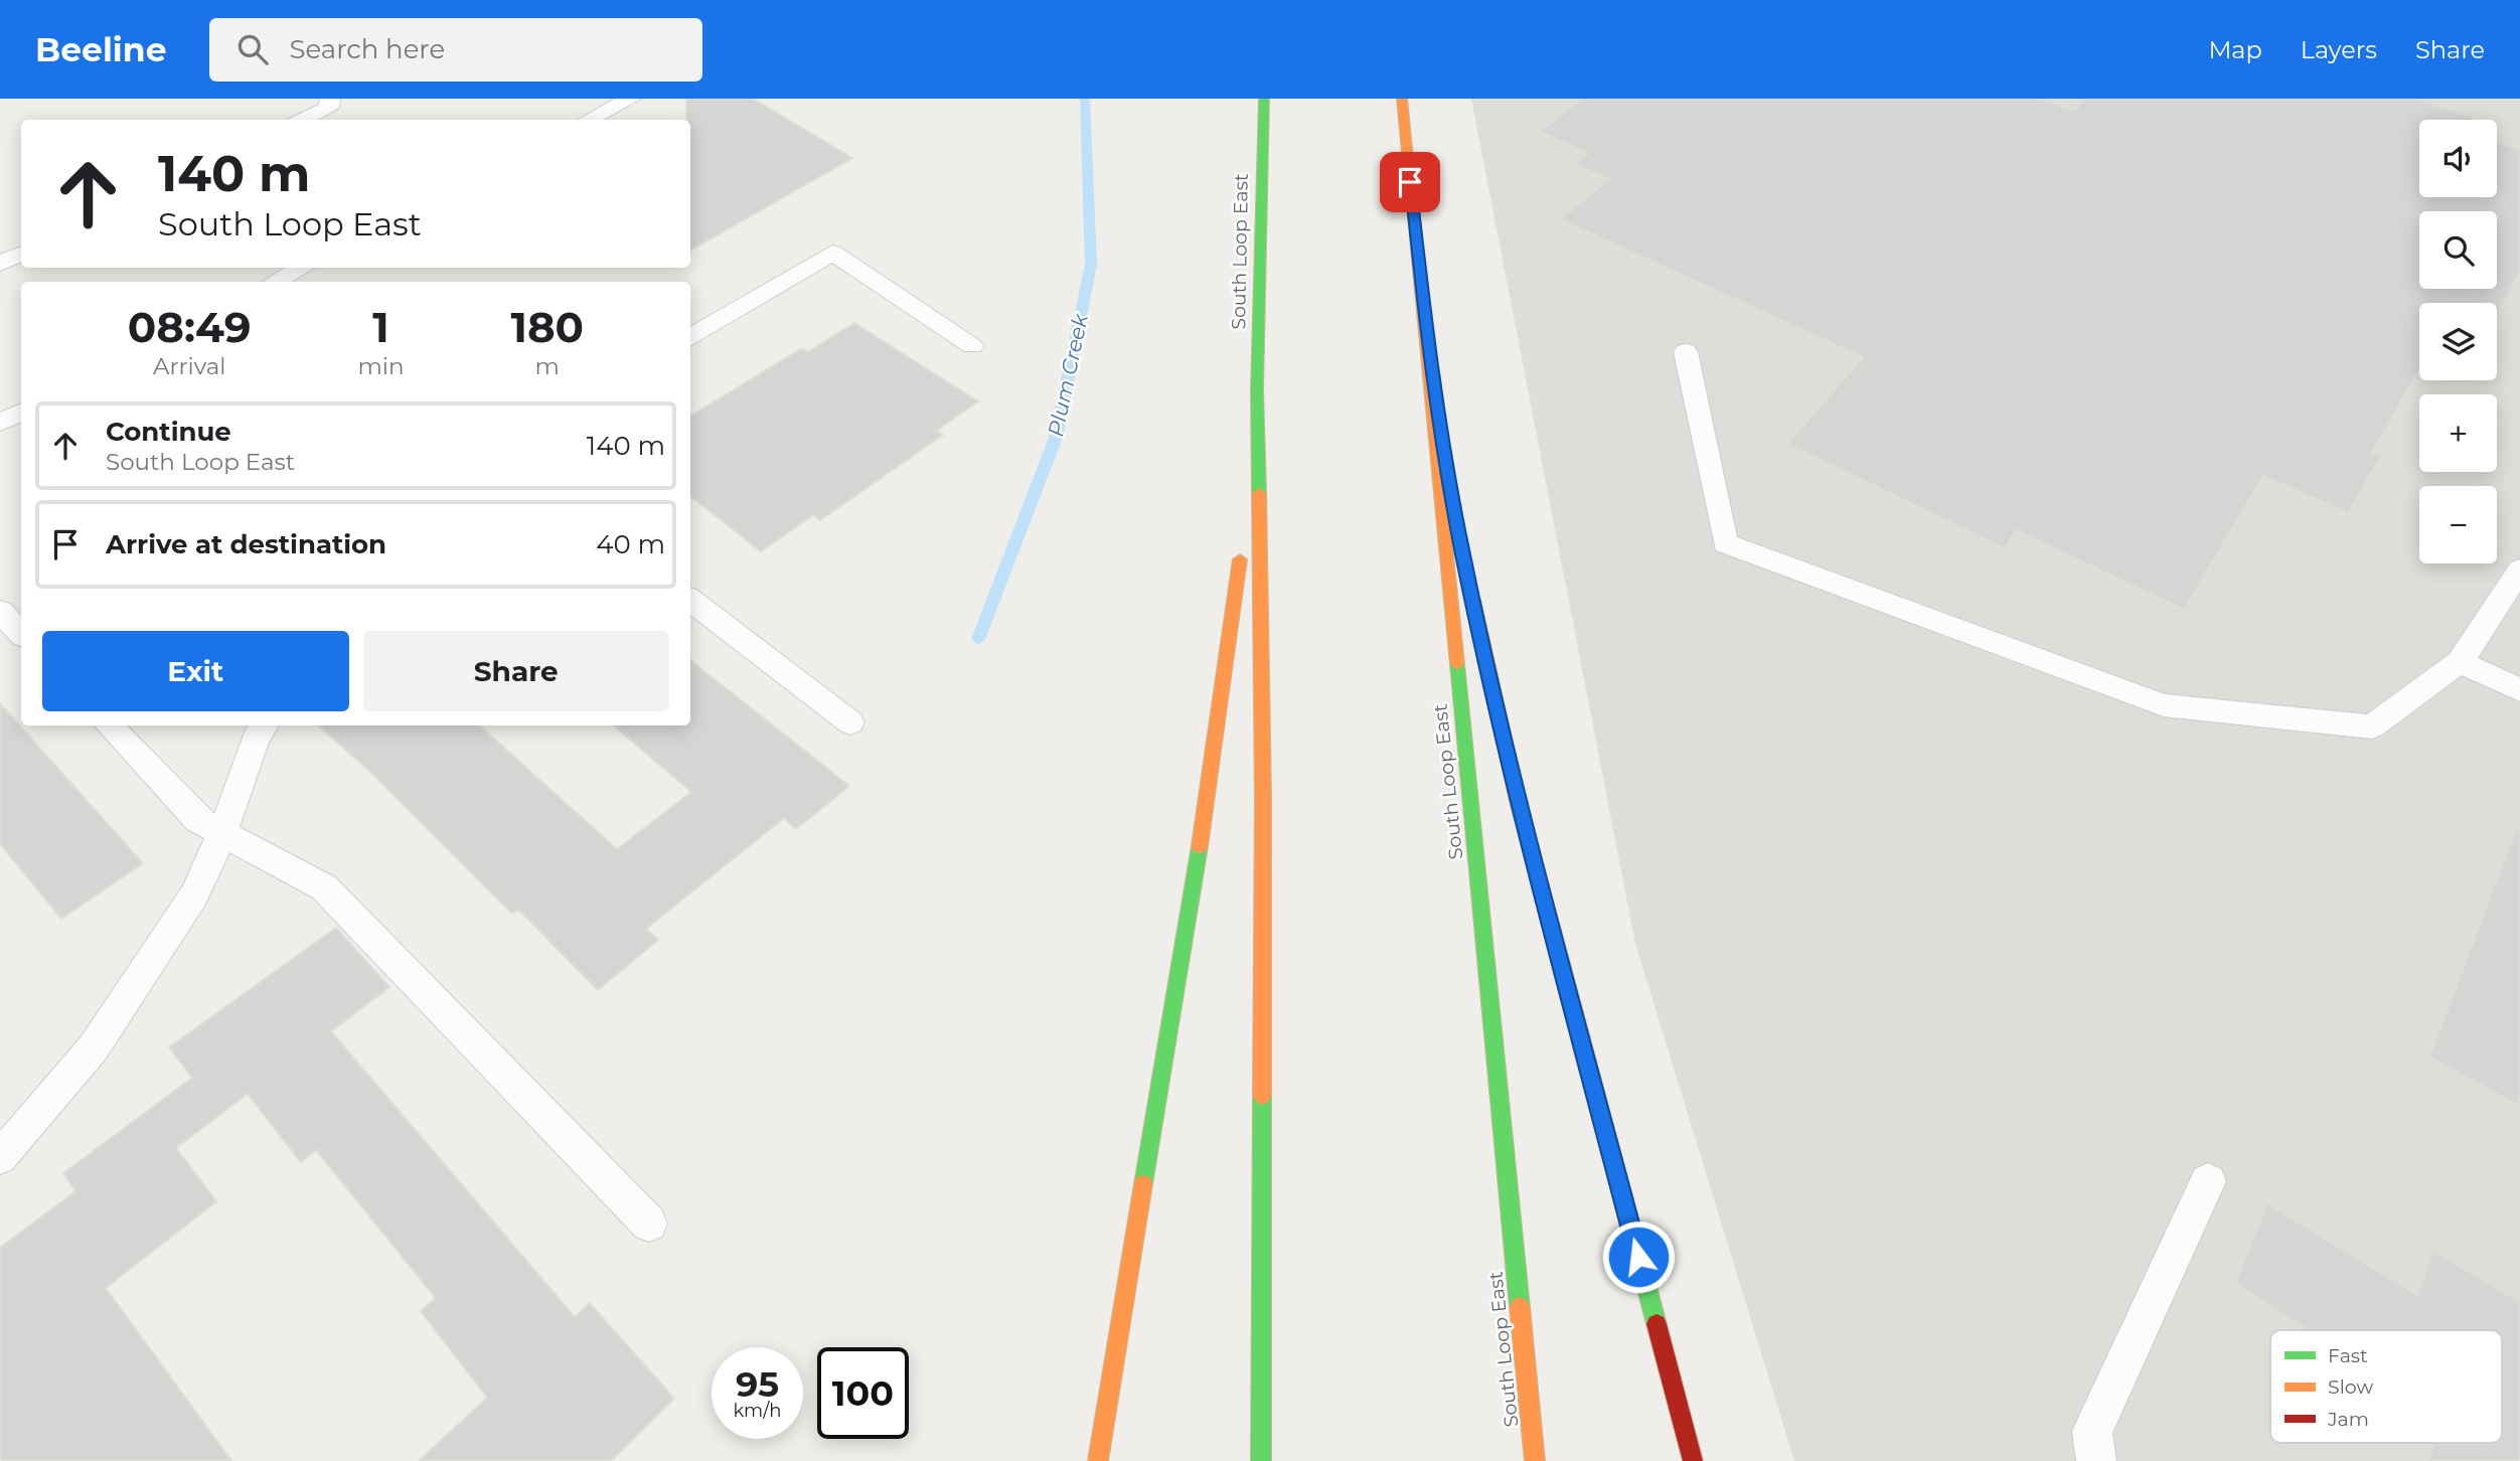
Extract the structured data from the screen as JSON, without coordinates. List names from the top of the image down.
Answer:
{
  "streets": {
    "highway": ["South Loop East"]
  },
  "water": ["Plum Creek"],
  "legend": ["Fast", "Slow", "Jam"],
  "page": {
    "header": "Beeline",
    "search": "Search here",
    "nav": ["Map", "Layers", "Share"],
    "map_buttons": ["+", "−"],
    "turn": ["140 m", "South Loop East"],
    "eta": [
      "08:49",
      "Arrival",
      "1",
      "min",
      "180",
      "m"
    ],
    "list": [
      {
        "name": "Continue",
        "note": "South Loop East",
        "value": "140 m"
      },
      {
        "name": "Arrive at destination",
        "value": "40 m"
      }
    ],
    "buttons": ["Exit", "Share"],
    "speed": "95 km/h",
    "limit": "100"
  }
}
